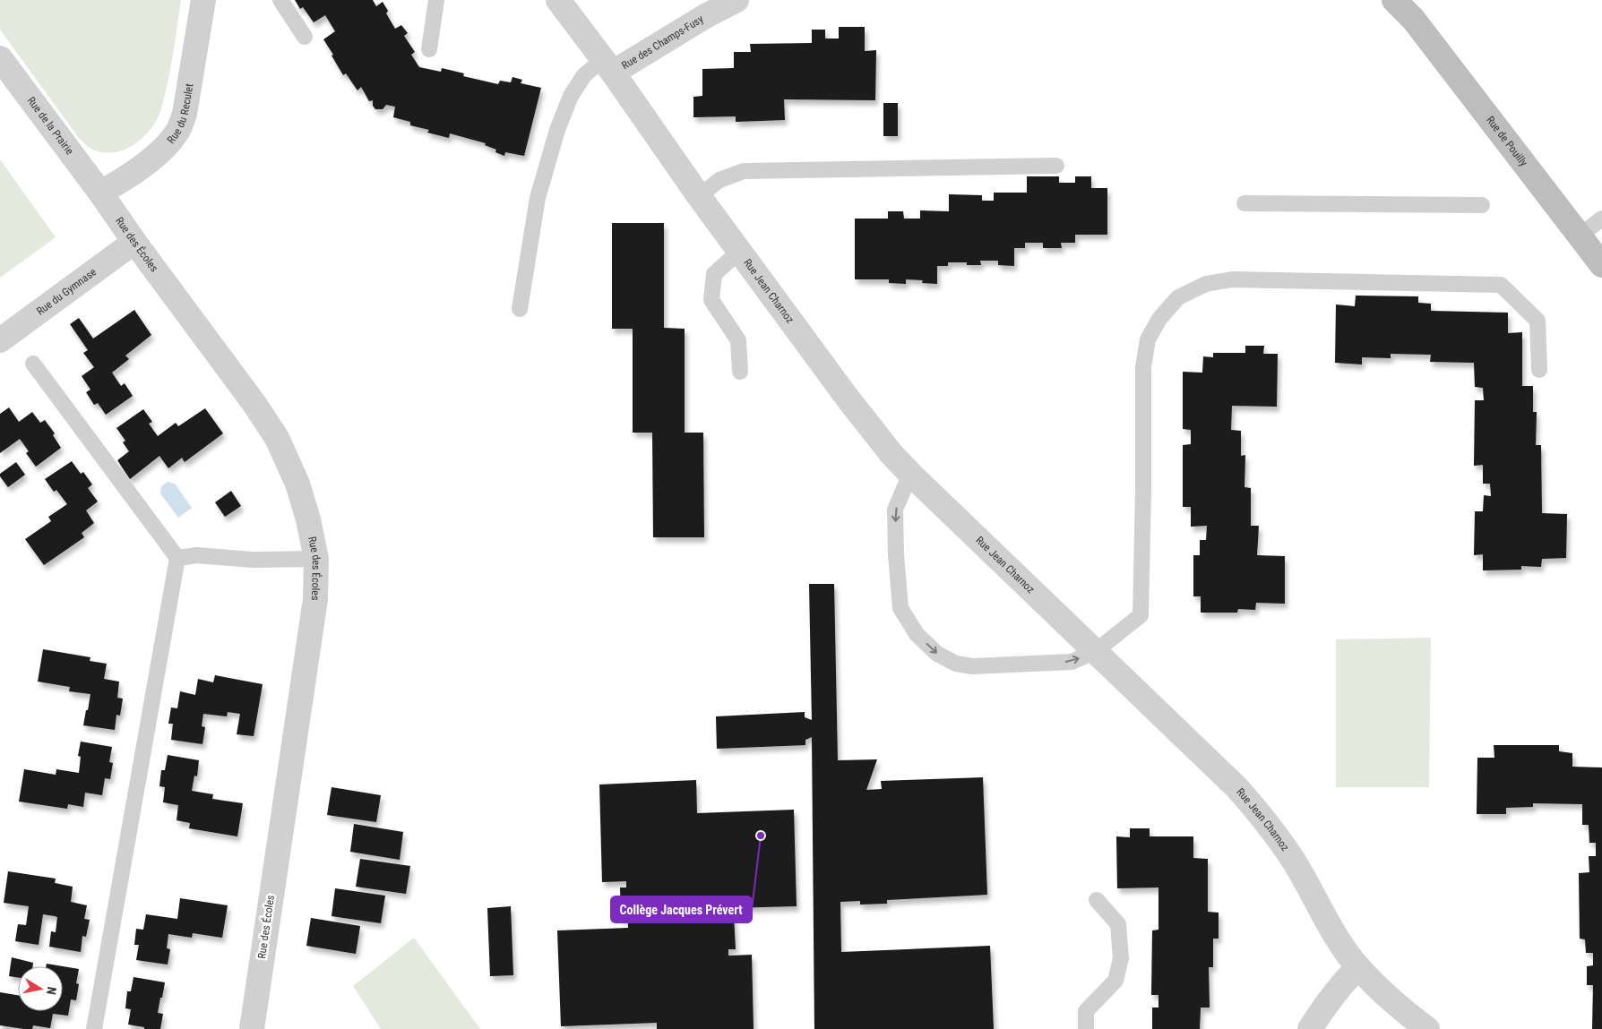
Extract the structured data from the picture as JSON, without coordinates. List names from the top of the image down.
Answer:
{
  "streets": {
    "street": [
      "Rue des Champs-Fusy",
      "Rue du Reculet",
      "Rue de la Prairie",
      "Rue de Pouilly",
      "Rue des Écoles",
      "Rue du Gymnase",
      "Rue Jean Charnoz"
    ]
  },
  "crossings": [
    ["Rue des Champs-Fusy", "Rue Jean Charnoz"],
    ["Rue du Reculet", "Rue de la Prairie"],
    ["Rue du Reculet", "Rue des Écoles"],
    ["Rue de la Prairie", "Rue des Écoles"],
    ["Rue des Écoles", "Rue du Gymnase"]
  ],
  "places": ["Collège Jacques Prévert"],
  "north": "right"
}
